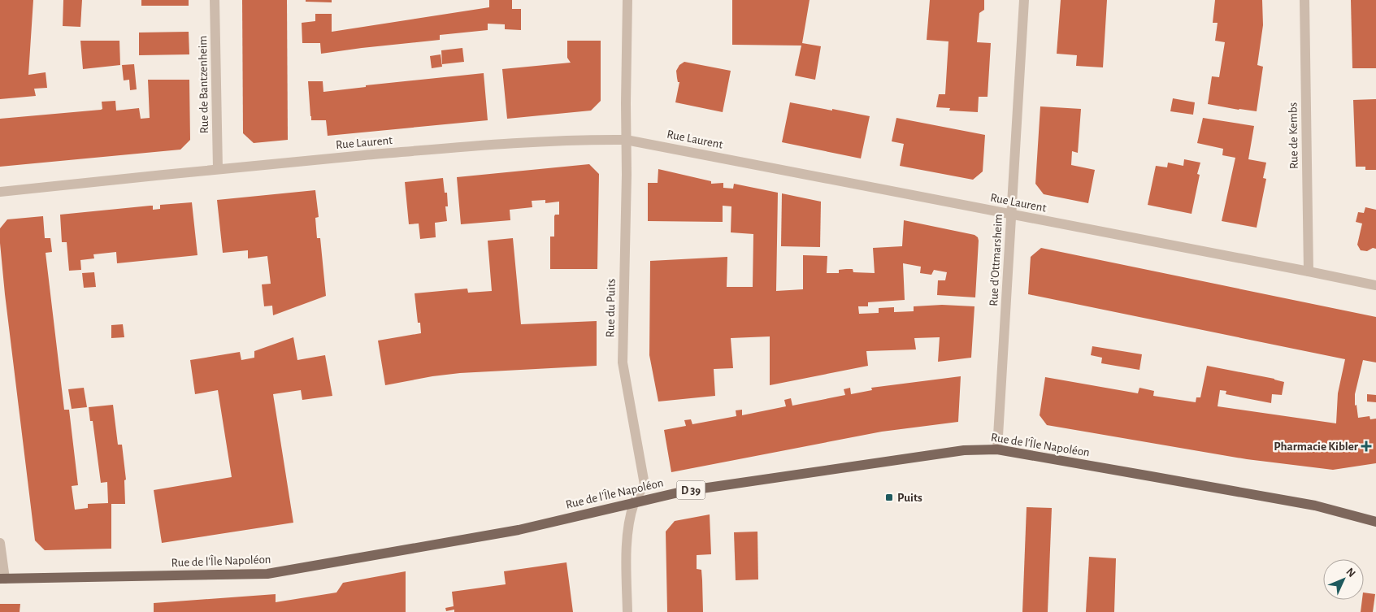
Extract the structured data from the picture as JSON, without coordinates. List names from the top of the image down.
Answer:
{
  "streets": {
    "main road": ["Rue de l'Île Napoléon", "D 39"],
    "street": [
      "Rue de Bantzenheim",
      "Rue de Kembs",
      "Rue Laurent",
      "Rue d'Ottmarsheim",
      "Rue du Puits"
    ]
  },
  "crossings": [
    ["Rue de Bantzenheim", "Rue Laurent"],
    ["Rue de Kembs", "Rue Laurent"],
    ["Rue Laurent", "Rue d'Ottmarsheim"],
    ["Rue Laurent", "Rue du Puits"],
    ["Rue d'Ottmarsheim", "Rue de l'Île Napoléon"],
    ["Rue du Puits", "Rue de l'Île Napoléon"]
  ],
  "places": {
    "health": ["Pharmacie Kibler"],
    "transit": ["Puits"]
  },
  "north": "top right"
}
